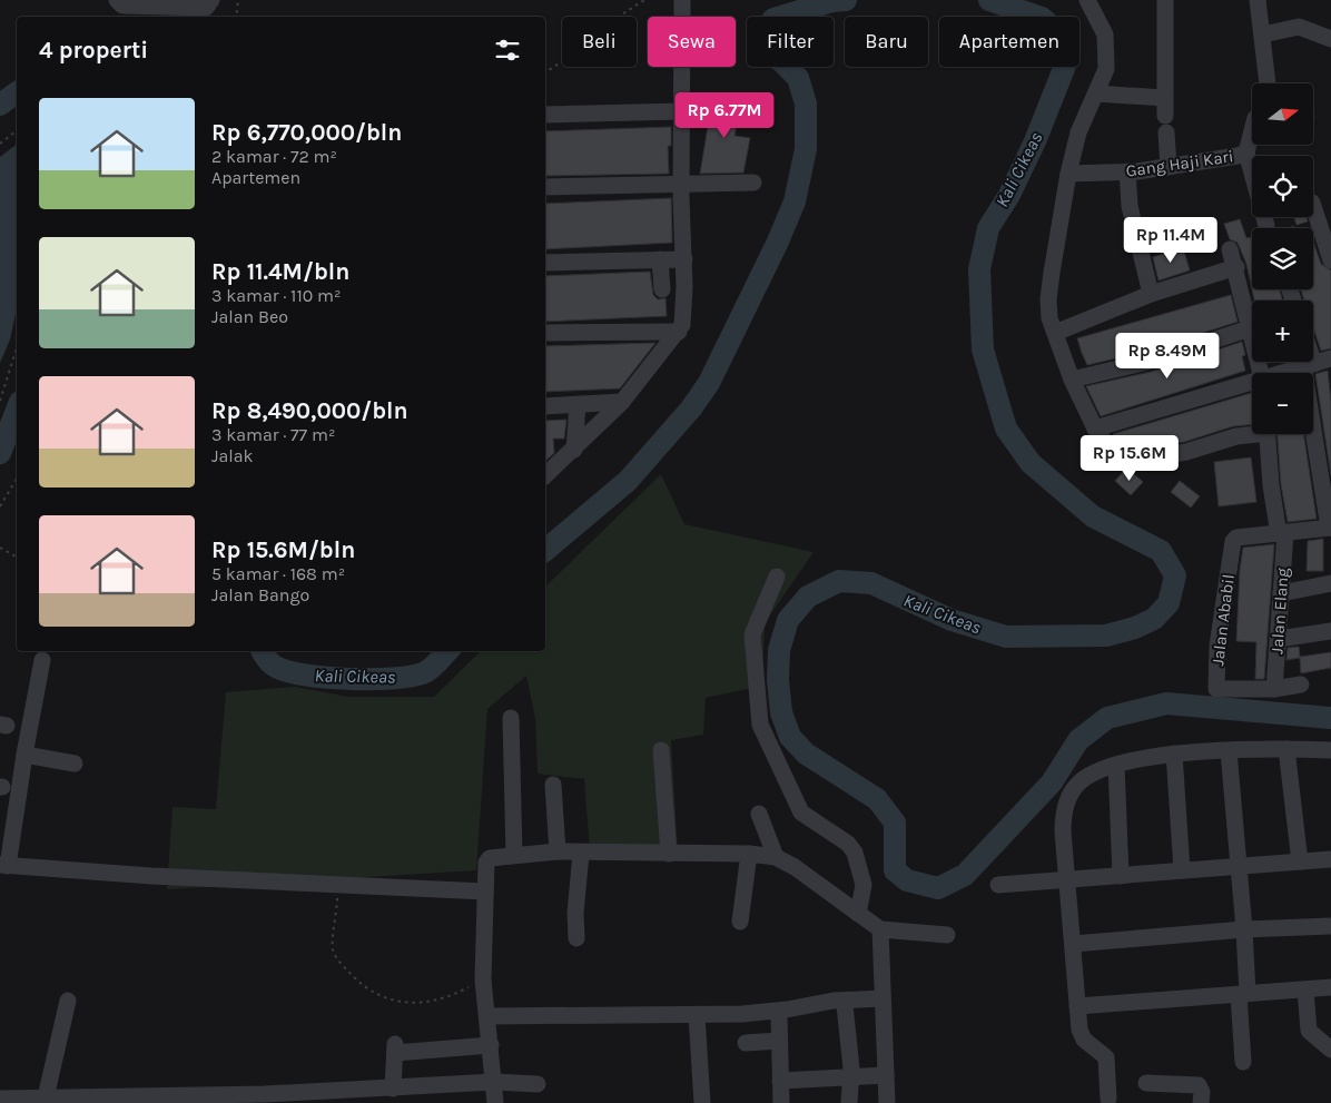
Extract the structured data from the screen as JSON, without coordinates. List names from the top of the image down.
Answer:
{
  "streets": {
    "street": ["Gang Haji Kari", "Jalan Elang", "Jalan Ababil"]
  },
  "crossings": [
    ["Jalan Elang", "Jalan Ababil"]
  ],
  "water": ["Kali Cikeas"],
  "north": "right",
  "page": {
    "chip": [
      "Beli",
      "Sewa",
      "Filter",
      "Baru",
      "Apartemen"
    ],
    "heading": "4 properti",
    "map_buttons": ["+", "−"],
    "list": [
      {
        "name": "Rp 6,770,000/bln",
        "note": "2 kamar · 72 m² · Apartemen"
      },
      {
        "name": "Rp 11.4M/bln",
        "note": "3 kamar · 110 m² · Jalan Beo"
      },
      {
        "name": "Rp 8,490,000/bln",
        "note": "3 kamar · 77 m² · Jalak"
      },
      {
        "name": "Rp 15.6M/bln",
        "note": "5 kamar · 168 m² · Jalan Bango"
      }
    ],
    "price": [
      "Rp 6.77M",
      "Rp 11.4M",
      "Rp 8.49M",
      "Rp 15.6M"
    ]
  }
}
